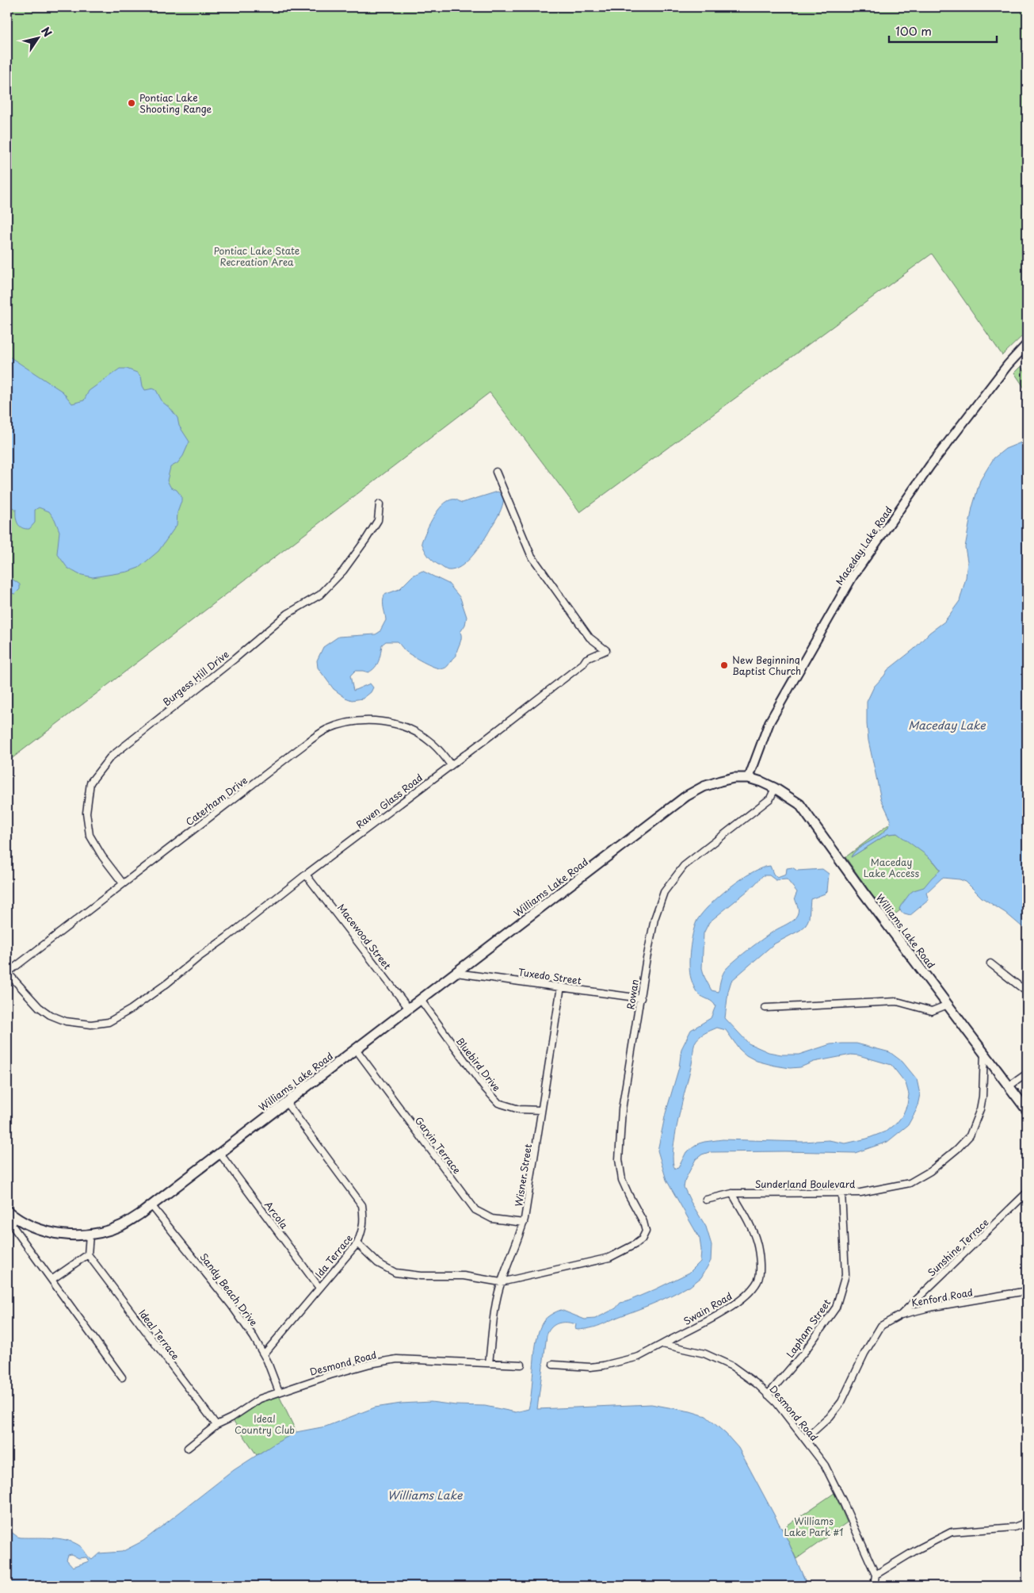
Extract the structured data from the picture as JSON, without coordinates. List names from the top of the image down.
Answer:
{
  "streets": {
    "main road": ["Williams Lake Road"],
    "street": [
      "Maceday Lake Road",
      "Burgess Hill Drive",
      "Caterham Drive",
      "Raven Glass Road",
      "Macewood Street",
      "Tuxedo Street",
      "Rowan",
      "Bluebird Drive",
      "Garvin Terrace",
      "Wisner Street",
      "Sunderland Boulevard",
      "Arcola",
      "Sunshine Terrace",
      "Ida Terrace",
      "Sandy Beach Drive",
      "Kenford Road",
      "Swain Road",
      "Lapham Street",
      "Ideal Terrace",
      "Desmond Road"
    ]
  },
  "crossings": [
    ["Maceday Lake Road", "Williams Lake Road"],
    ["Burgess Hill Drive", "Caterham Drive"],
    ["Caterham Drive", "Raven Glass Road"],
    ["Raven Glass Road", "Macewood Street"],
    ["Williams Lake Road", "Macewood Street"],
    ["Williams Lake Road", "Tuxedo Street"],
    ["Williams Lake Road", "Rowan"],
    ["Williams Lake Road", "Bluebird Drive"],
    ["Williams Lake Road", "Garvin Terrace"],
    ["Williams Lake Road", "Sunderland Boulevard"],
    ["Williams Lake Road", "Arcola"],
    ["Williams Lake Road", "Ida Terrace"],
    ["Williams Lake Road", "Sandy Beach Drive"],
    ["Tuxedo Street", "Rowan"],
    ["Tuxedo Street", "Wisner Street"],
    ["Rowan", "Wisner Street"],
    ["Bluebird Drive", "Wisner Street"],
    ["Garvin Terrace", "Wisner Street"],
    ["Wisner Street", "Desmond Road"],
    ["Sunderland Boulevard", "Swain Road"],
    ["Sunderland Boulevard", "Lapham Street"],
    ["Arcola", "Ida Terrace"],
    ["Sunshine Terrace", "Kenford Road"],
    ["Ida Terrace", "Sandy Beach Drive"],
    ["Sandy Beach Drive", "Desmond Road"],
    ["Kenford Road", "Desmond Road"],
    ["Swain Road", "Desmond Road"],
    ["Lapham Street", "Desmond Road"],
    ["Ideal Terrace", "Desmond Road"]
  ],
  "water": ["Maceday Lake", "Williams Lake"],
  "parks": [
    "Pontiac Lake State Recreation Area",
    "Maceday Lake Access",
    "Ideal Country Club",
    "Williams Lake Park #1"
  ],
  "places": ["Pontiac Lake Shooting Range", "New Beginning Baptist Church"],
  "scale_bar": "100 m",
  "north": "top right"
}
